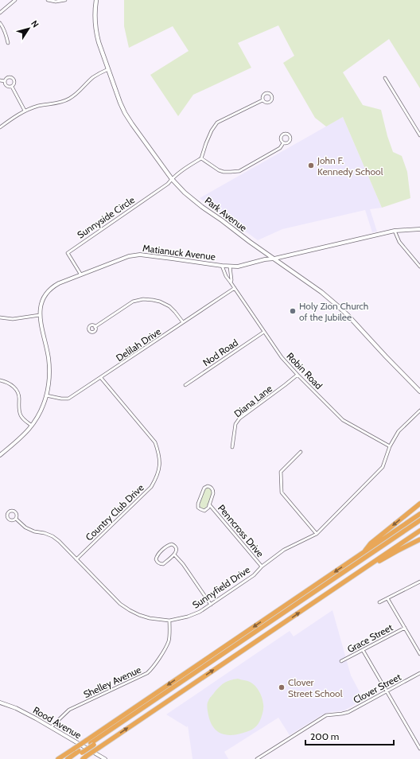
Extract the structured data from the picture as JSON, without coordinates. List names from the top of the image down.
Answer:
{
  "streets": {
    "main road": ["Park Avenue"],
    "street": [
      "Sunnyside Circle",
      "Matianuck Avenue",
      "Delilah Drive",
      "Nod Road",
      "Robin Road",
      "Diana Lane",
      "Country Club Drive",
      "Penncross Drive",
      "Sunnyfield Drive",
      "Grace Street",
      "Shelley Avenue",
      "Clover Street",
      "Rood Avenue"
    ]
  },
  "crossings": [
    ["Park Avenue", "Sunnyside Circle"],
    ["Park Avenue", "Matianuck Avenue"],
    ["Sunnyside Circle", "Matianuck Avenue"],
    ["Matianuck Avenue", "Delilah Drive"],
    ["Matianuck Avenue", "Robin Road"],
    ["Delilah Drive", "Robin Road"],
    ["Delilah Drive", "Country Club Drive"],
    ["Nod Road", "Robin Road"],
    ["Robin Road", "Diana Lane"],
    ["Robin Road", "Sunnyfield Drive"],
    ["Country Club Drive", "Sunnyfield Drive"],
    ["Penncross Drive", "Sunnyfield Drive"],
    ["Sunnyfield Drive", "Shelley Avenue"],
    ["Shelley Avenue", "Rood Avenue"]
  ],
  "places": ["John F. Kennedy School", "Holy Zion Church of the Jubilee", "Clover Street School"],
  "scale_bar": "200 m",
  "north": "top right"
}
